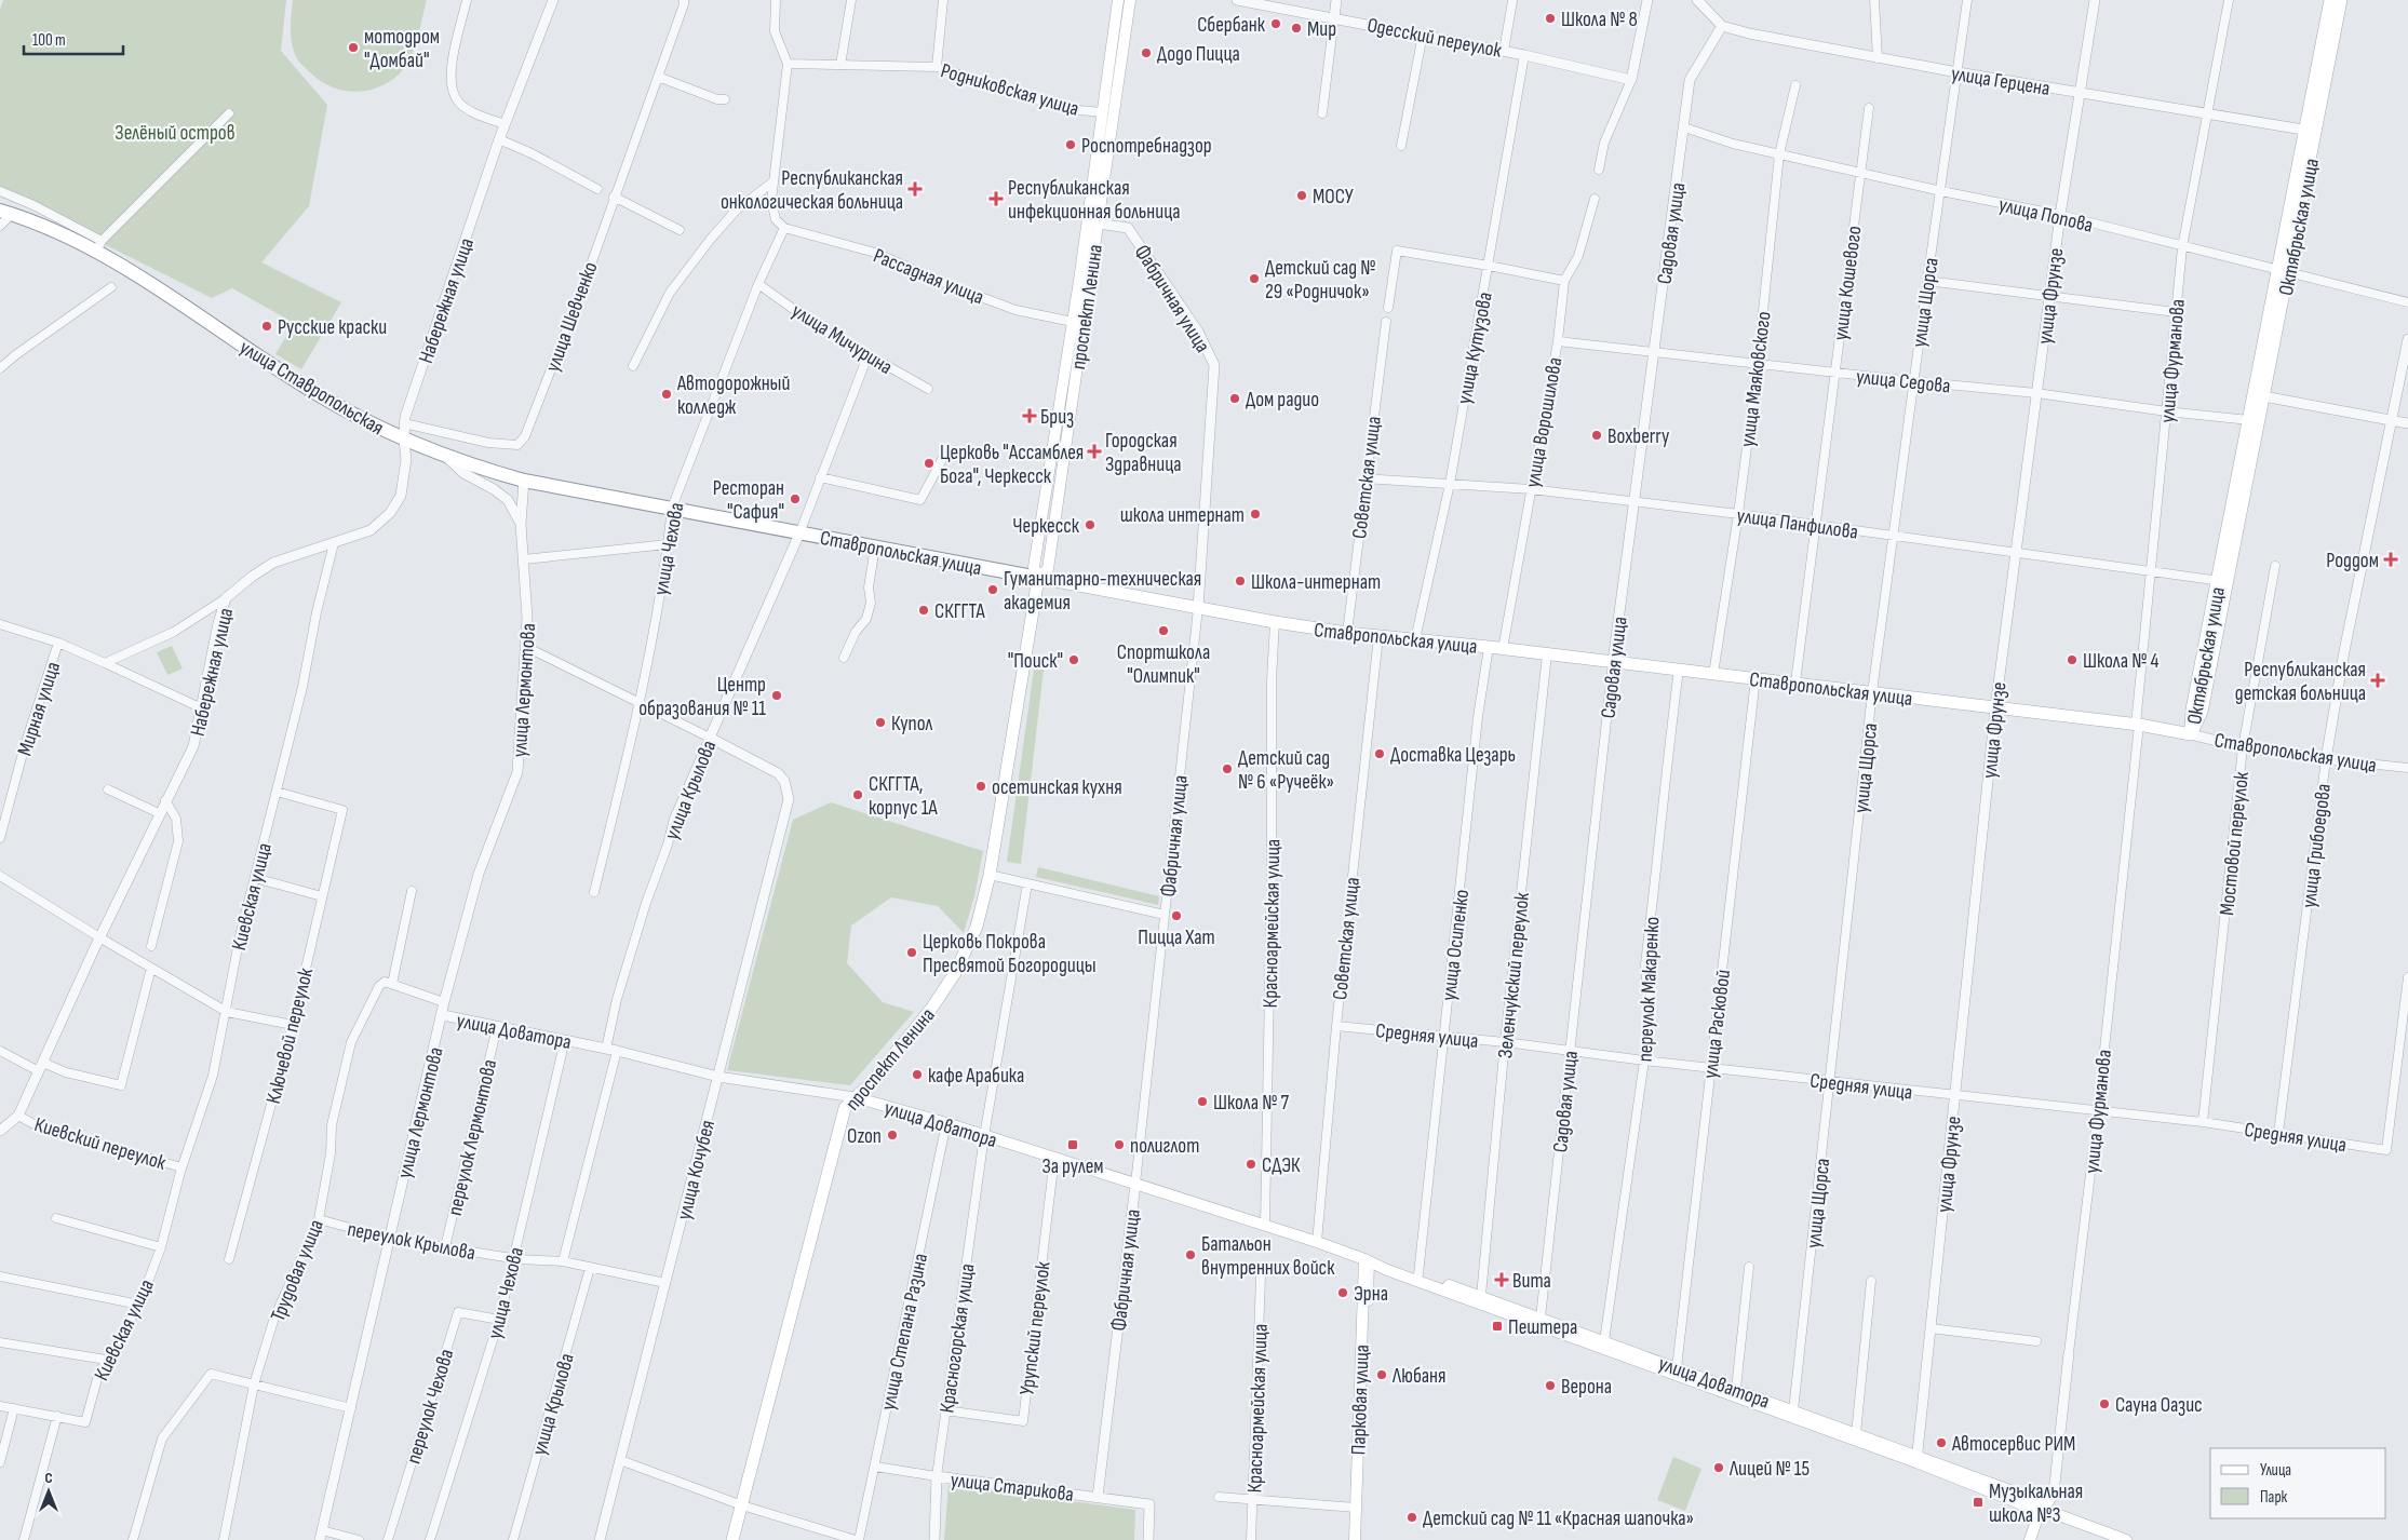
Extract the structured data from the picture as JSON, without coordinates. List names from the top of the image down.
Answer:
{
  "streets": {
    "highway": ["улица Ставропольская", "Ставропольская улица"],
    "main road": [
      "Октябрьская улица",
      "проспект Ленина",
      "улица Доватора",
      "Парковая улица"
    ],
    "street": [
      "Одесский переулок",
      "улица Герцена",
      "Родниковская улица",
      "улица Попова",
      "Садовая улица",
      "Рассадная улица",
      "улица Кошевого",
      "улица Фрунзе",
      "Фабричная улица",
      "Набережная улица",
      "улица Щорса",
      "улица Шевченко",
      "улица Мичурина",
      "улица Кутузова",
      "улица Фурманова",
      "улица Маяковского",
      "улица Седова",
      "улица Ворошилова",
      "Советская улица",
      "улица Панфилова",
      "улица Чехова",
      "улица Лермонтова",
      "Мирная улица",
      "улица Крылова",
      "Мостовой переулок",
      "улица Грибоедова",
      "Киевская улица",
      "Красноармейская улица",
      "улица Осипенко",
      "Зеленчукский переулок",
      "переулок Макаренко",
      "улица Расковой",
      "Средняя улица",
      "Ключевой переулок",
      "переулок Лермонтова",
      "Киевский переулок",
      "улица Кочубея",
      "переулок Крылова",
      "Трудовая улица",
      "Урупский переулок",
      "улица Степана Разина",
      "Красногорская улица",
      "переулок Чехова",
      "улица Старикова"
    ]
  },
  "crossings": [
    ["Одесский переулок", "улица Кутузова"],
    ["улица Герцена", "Октябрьская улица"],
    ["улица Герцена", "Садовая улица"],
    ["улица Герцена", "улица Фрунзе"],
    ["улица Герцена", "улица Щорса"],
    ["улица Герцена", "улица Фурманова"],
    ["Родниковская улица", "проспект Ленина"],
    ["улица Попова", "Октябрьская улица"],
    ["улица Попова", "Садовая улица"],
    ["улица Попова", "улица Кошевого"],
    ["улица Попова", "улица Фрунзе"],
    ["улица Попова", "улица Щорса"],
    ["улица Попова", "улица Фурманова"],
    ["улица Попова", "улица Маяковского"],
    ["Октябрьская улица", "улица Седова"],
    ["Октябрьская улица", "улица Панфилова"],
    ["Октябрьская улица", "Ставропольская улица"],
    ["Садовая улица", "улица Седова"],
    ["Садовая улица", "улица Панфилова"],
    ["Садовая улица", "Ставропольская улица"],
    ["Садовая улица", "улица Доватора"],
    ["Садовая улица", "Средняя улица"],
    ["Рассадная улица", "проспект Ленина"],
    ["Рассадная улица", "улица Чехова"],
    ["улица Кошевого", "улица Седова"],
    ["улица Кошевого", "улица Панфилова"],
    ["улица Кошевого", "Ставропольская улица"],
    ["улица Фрунзе", "улица Седова"],
    ["улица Фрунзе", "улица Панфилова"],
    ["улица Фрунзе", "Ставропольская улица"],
    ["улица Фрунзе", "улица Доватора"],
    ["улица Фрунзе", "Средняя улица"],
    ["Фабричная улица", "проспект Ленина"],
    ["Фабричная улица", "Ставропольская улица"],
    ["Фабричная улица", "улица Доватора"],
    ["Фабричная улица", "улица Старикова"],
    ["Набережная улица", "улица Шевченко"],
    ["Набережная улица", "улица Ставропольская"],
    ["Набережная улица", "Ставропольская улица"],
    ["Набережная улица", "Киевская улица"],
    ["Набережная улица", "Киевский переулок"],
    ["улица Щорса", "улица Седова"],
    ["улица Щорса", "улица Панфилова"],
    ["улица Щорса", "Ставропольская улица"],
    ["улица Щорса", "улица Доватора"],
    ["улица Щорса", "Средняя улица"],
    ["проспект Ленина", "Ставропольская улица"],
    ["проспект Ленина", "улица Доватора"],
    ["улица Мичурина", "улица Чехова"],
    ["улица Мичурина", "улица Крылова"],
    ["улица Кутузова", "улица Панфилова"],
    ["улица Кутузова", "Ставропольская улица"],
    ["улица Фурманова", "улица Седова"],
    ["улица Фурманова", "улица Панфилова"],
    ["улица Фурманова", "Ставропольская улица"],
    ["улица Фурманова", "улица Доватора"],
    ["улица Фурманова", "Средняя улица"],
    ["улица Маяковского", "улица Седова"],
    ["улица Маяковского", "улица Панфилова"],
    ["улица Маяковского", "Ставропольская улица"],
    ["улица Седова", "улица Ворошилова"],
    ["улица Ставропольская", "Ставропольская улица"],
    ["улица Ворошилова", "улица Панфилова"],
    ["улица Ворошилова", "Ставропольская улица"],
    ["Советская улица", "улица Панфилова"],
    ["Советская улица", "Ставропольская улица"],
    ["Советская улица", "улица Доватора"],
    ["Советская улица", "Средняя улица"],
    ["улица Чехова", "Ставропольская улица"],
    ["улица Чехова", "улица Доватора"],
    ["улица Чехова", "переулок Крылова"],
    ["улица Чехова", "переулок Чехова"],
    ["Ставропольская улица", "улица Лермонтова"],
    ["Ставропольская улица", "улица Крылова"],
    ["Ставропольская улица", "Мостовой переулок"],
    ["Ставропольская улица", "улица Грибоедова"],
    ["Ставропольская улица", "Красноармейская улица"],
    ["Ставропольская улица", "улица Осипенко"],
    ["Ставропольская улица", "Зеленчукский переулок"],
    ["Ставропольская улица", "переулок Макаренко"],
    ["Ставропольская улица", "улица Расковой"],
    ["улица Лермонтова", "улица Доватора"],
    ["улица Лермонтова", "переулок Крылова"],
    ["улица Крылова", "улица Доватора"],
    ["улица Крылова", "улица Кочубея"],
    ["улица Крылова", "переулок Крылова"],
    ["Мостовой переулок", "Средняя улица"],
    ["улица Грибоедова", "Средняя улица"],
    ["Киевская улица", "Ключевой переулок"],
    ["Киевская улица", "Киевский переулок"],
    ["Красноармейская улица", "улица Доватора"],
    ["улица Осипенко", "улица Доватора"],
    ["улица Осипенко", "Средняя улица"],
    ["Зеленчукский переулок", "улица Доватора"],
    ["Зеленчукский переулок", "Средняя улица"],
    ["переулок Макаренко", "улица Доватора"],
    ["переулок Макаренко", "Средняя улица"],
    ["улица Расковой", "улица Доватора"],
    ["улица Расковой", "Средняя улица"],
    ["улица Доватора", "переулок Лермонтова"],
    ["улица Доватора", "улица Кочубея"],
    ["улица Доватора", "Урупский переулок"],
    ["улица Доватора", "улица Степана Разина"],
    ["улица Доватора", "Красногорская улица"],
    ["улица Доватора", "Парковая улица"],
    ["переулок Лермонтова", "переулок Крылова"],
    ["улица Кочубея", "переулок Крылова"],
    ["переулок Крылова", "Трудовая улица"],
    ["Урупский переулок", "Красногорская улица"],
    ["улица Степана Разина", "улица Старикова"],
    ["Красногорская улица", "улица Старикова"]
  ],
  "parks": ["Зелёный остров"],
  "places": {
    "other": [
      "Школа № 8",
      "Сбербанк",
      "Мир",
      "мотодром \"Домбай\"",
      "Додо Пицца",
      "Роспотребнадзор",
      "МОСУ",
      "Детский сад № 29 «Родничок»",
      "Русские краски",
      "Автодорожный колледж",
      "Дом радио",
      "Boxberry",
      "Церковь \"Ассамблея Бога\", Черкесск",
      "Ресторан \"Сафия\"",
      "школа интернат",
      "Черкесск",
      "Школа-интернат",
      "Гуманитарно-техническая академия",
      "СКГГТА",
      "Спортшкола \"Олимпик\"",
      "\"Поиск\"",
      "Школа № 4",
      "Центр образования № 11",
      "Купол",
      "Доставка Цезарь",
      "Детский сад № 6 «Ручеёк»",
      "осетинская кухня",
      "СКГГТА, корпус 1А",
      "Пицца Хат",
      "Церковь Покрова Пресвятой Богородицы",
      "кафе Арабика",
      "Школа № 7",
      "Ozon",
      "полиглот",
      "СДЭК",
      "Батальон внутренних войск",
      "Эрна",
      "Любаня",
      "Верона",
      "Сауна Оазис",
      "Автосервис РИМ",
      "Лицей № 15",
      "Детский сад № 11 «Красная шапочка»"
    ],
    "health": [
      "Республиканская онкологическая больница",
      "Республиканская инфекционная больница",
      "Бриз",
      "Городская Здравница",
      "Роддом",
      "Республиканская детская больница",
      "Вита"
    ],
    "transit": ["За рулем", "Пештера", "Музыкальная школа №3"]
  },
  "legend": ["Улица", "Парк"],
  "scale_bar": "100 m",
  "north": "top"
}
